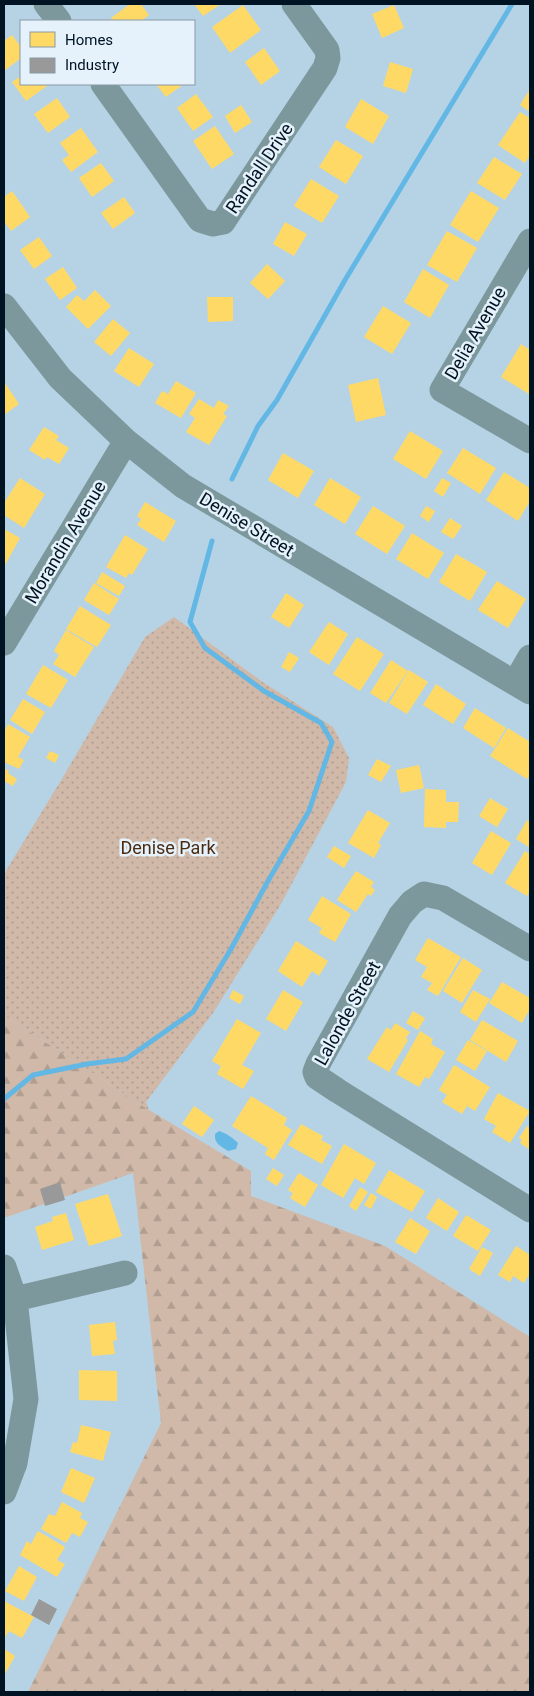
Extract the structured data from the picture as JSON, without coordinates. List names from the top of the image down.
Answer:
{
  "streets": {
    "street": [
      "Randall Drive",
      "Delia Avenue",
      "Denise Street",
      "Morandin Avenue",
      "Lalonde Street"
    ]
  },
  "crossings": [
    ["Denise Street", "Morandin Avenue"]
  ],
  "parks": ["Denise Park"],
  "legend": ["Homes", "Industry"]
}
